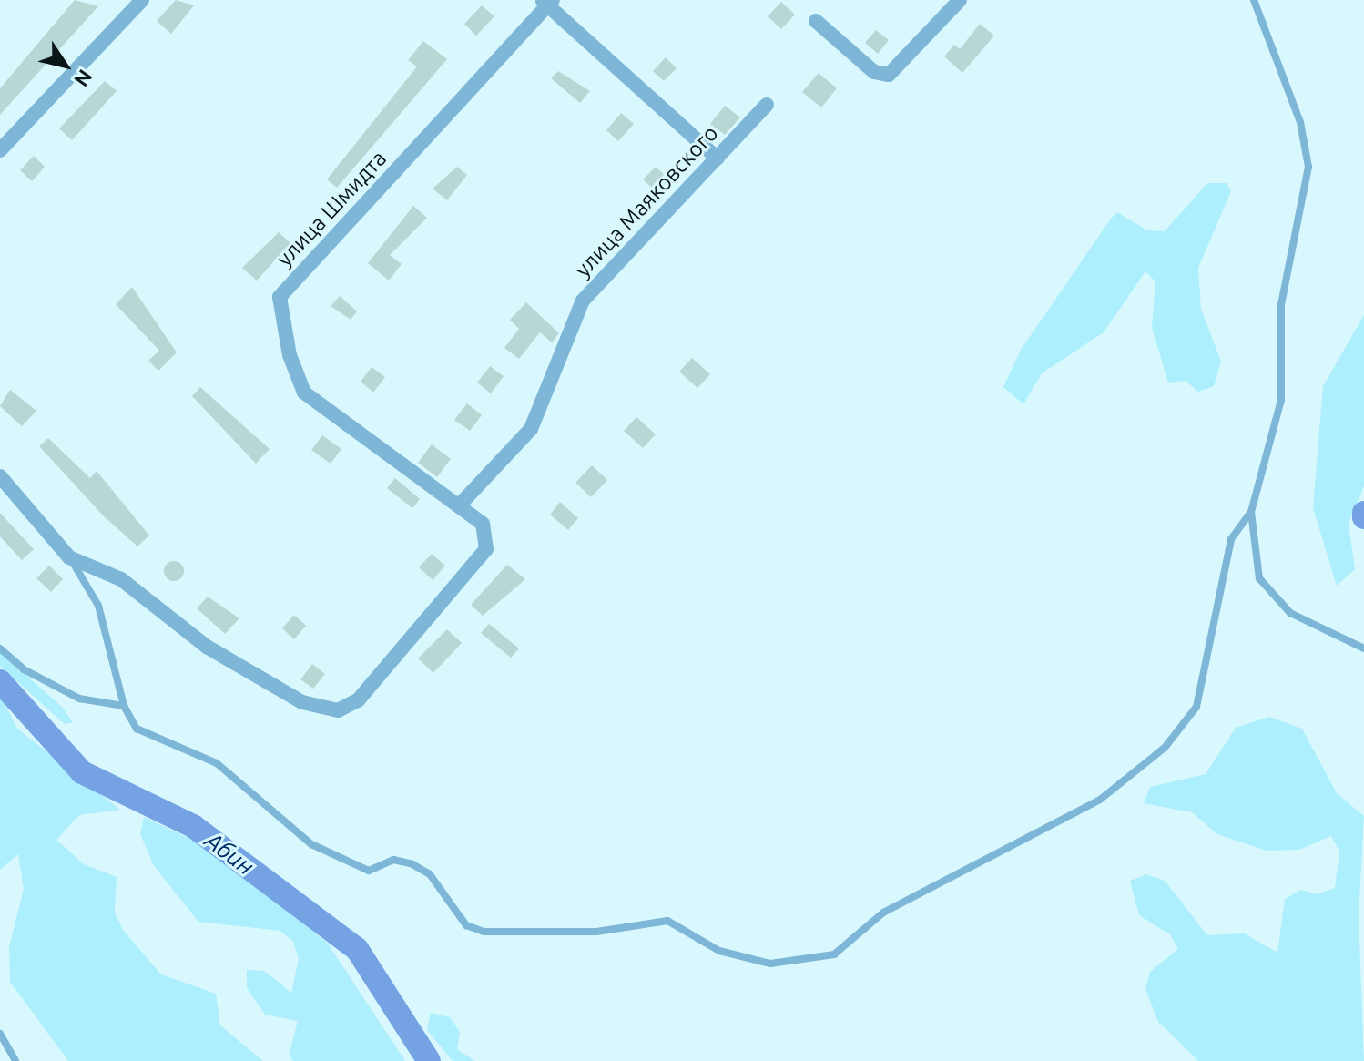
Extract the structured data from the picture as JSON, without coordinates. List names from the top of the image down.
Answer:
{
  "streets": {
    "street": ["улица Маяковского", "улица Шмидта"]
  },
  "crossings": [
    ["улица Маяковского", "улица Шмидта"]
  ],
  "water": ["Абин"],
  "north": "bottom right"
}
